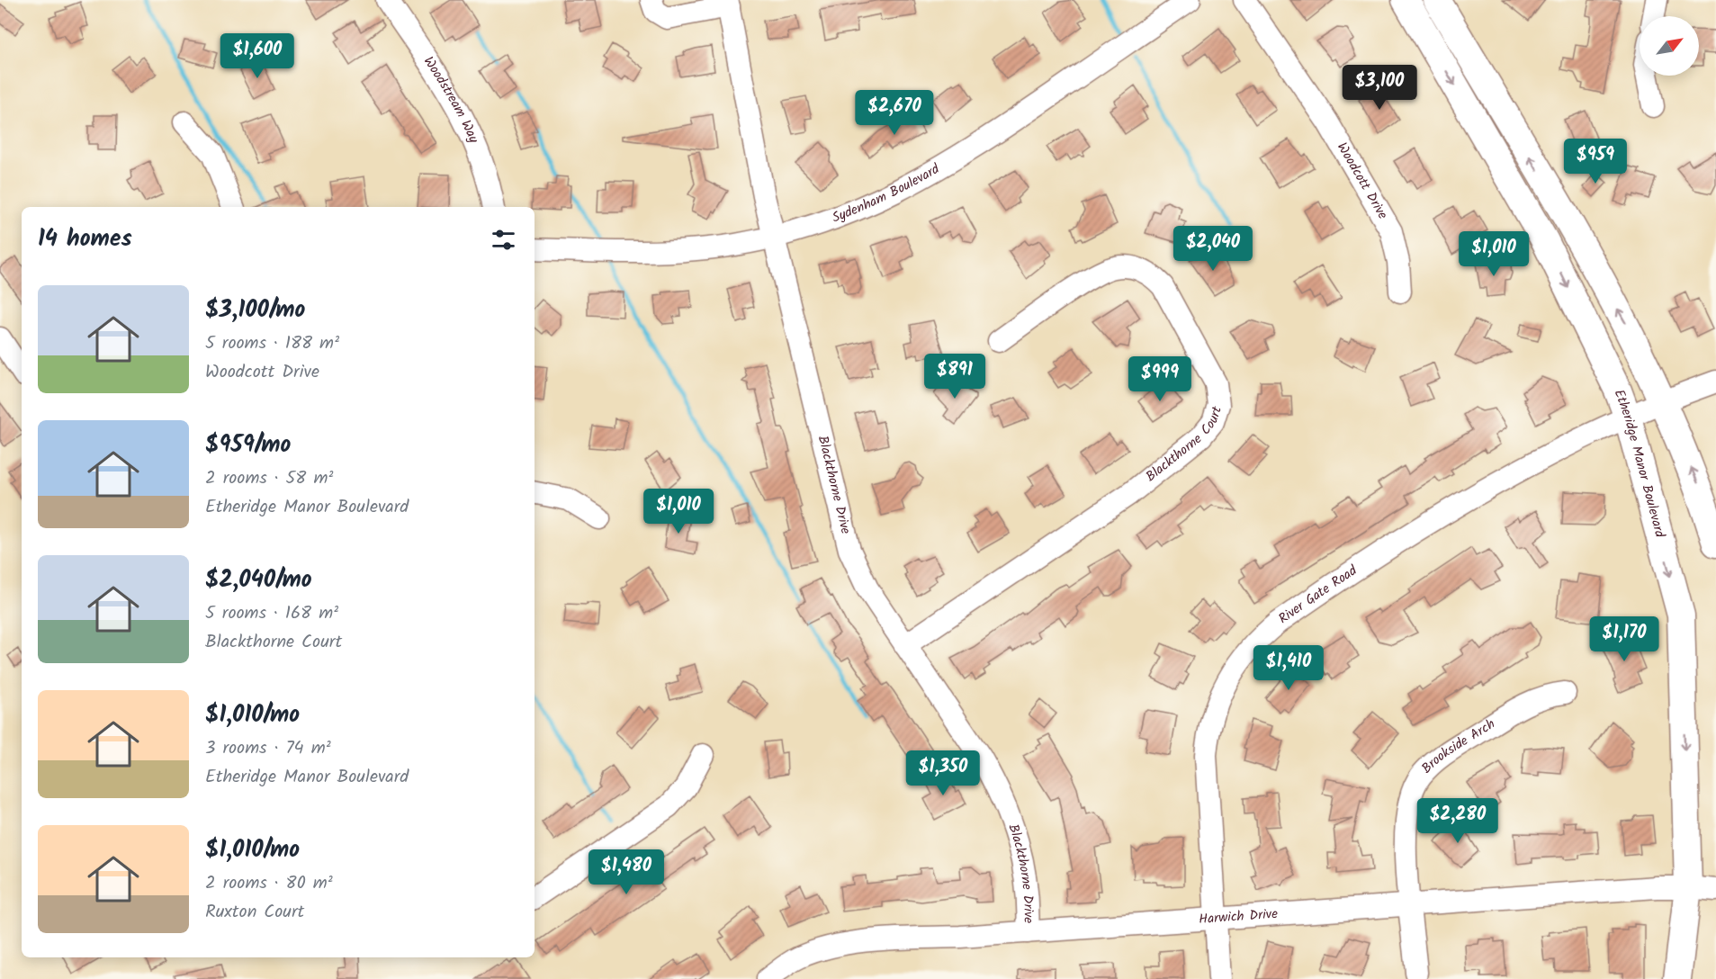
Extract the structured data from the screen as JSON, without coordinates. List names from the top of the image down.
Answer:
{
  "streets": {
    "main road": ["Etheridge Manor Boulevard"],
    "street": [
      "Woodstream Way",
      "Woodcott Drive",
      "Sydenham Boulevard",
      "Blackthorne Court",
      "Blackthorne Drive",
      "River Gate Road",
      "Brookside Arch",
      "Harwich Drive"
    ]
  },
  "crossings": [
    ["Sydenham Boulevard", "Blackthorne Drive"],
    ["Blackthorne Court", "Blackthorne Drive"],
    ["Etheridge Manor Boulevard", "River Gate Road"],
    ["Etheridge Manor Boulevard", "Harwich Drive"],
    ["Blackthorne Drive", "Harwich Drive"],
    ["River Gate Road", "Harwich Drive"],
    ["Brookside Arch", "Harwich Drive"]
  ],
  "north": "top right",
  "page": {
    "price": [
      "$1,600",
      "$3,100",
      "$2,670",
      "$959",
      "$2,040",
      "$1,010",
      "$891",
      "$999",
      "$1,010",
      "$1,170",
      "$1,410",
      "$1,350",
      "$2,280",
      "$1,480"
    ],
    "heading": "14 homes",
    "list": [
      {
        "name": "$3,100/mo",
        "note": "5 rooms · 188 m² · Woodcott Drive"
      },
      {
        "name": "$959/mo",
        "note": "2 rooms · 58 m² · Etheridge Manor Boulevard"
      },
      {
        "name": "$2,040/mo",
        "note": "5 rooms · 168 m² · Blackthorne Court"
      },
      {
        "name": "$1,010/mo",
        "note": "3 rooms · 74 m² · Etheridge Manor Boulevard"
      },
      {
        "name": "$1,010/mo",
        "note": "2 rooms · 80 m² · Ruxton Court"
      }
    ]
  }
}
